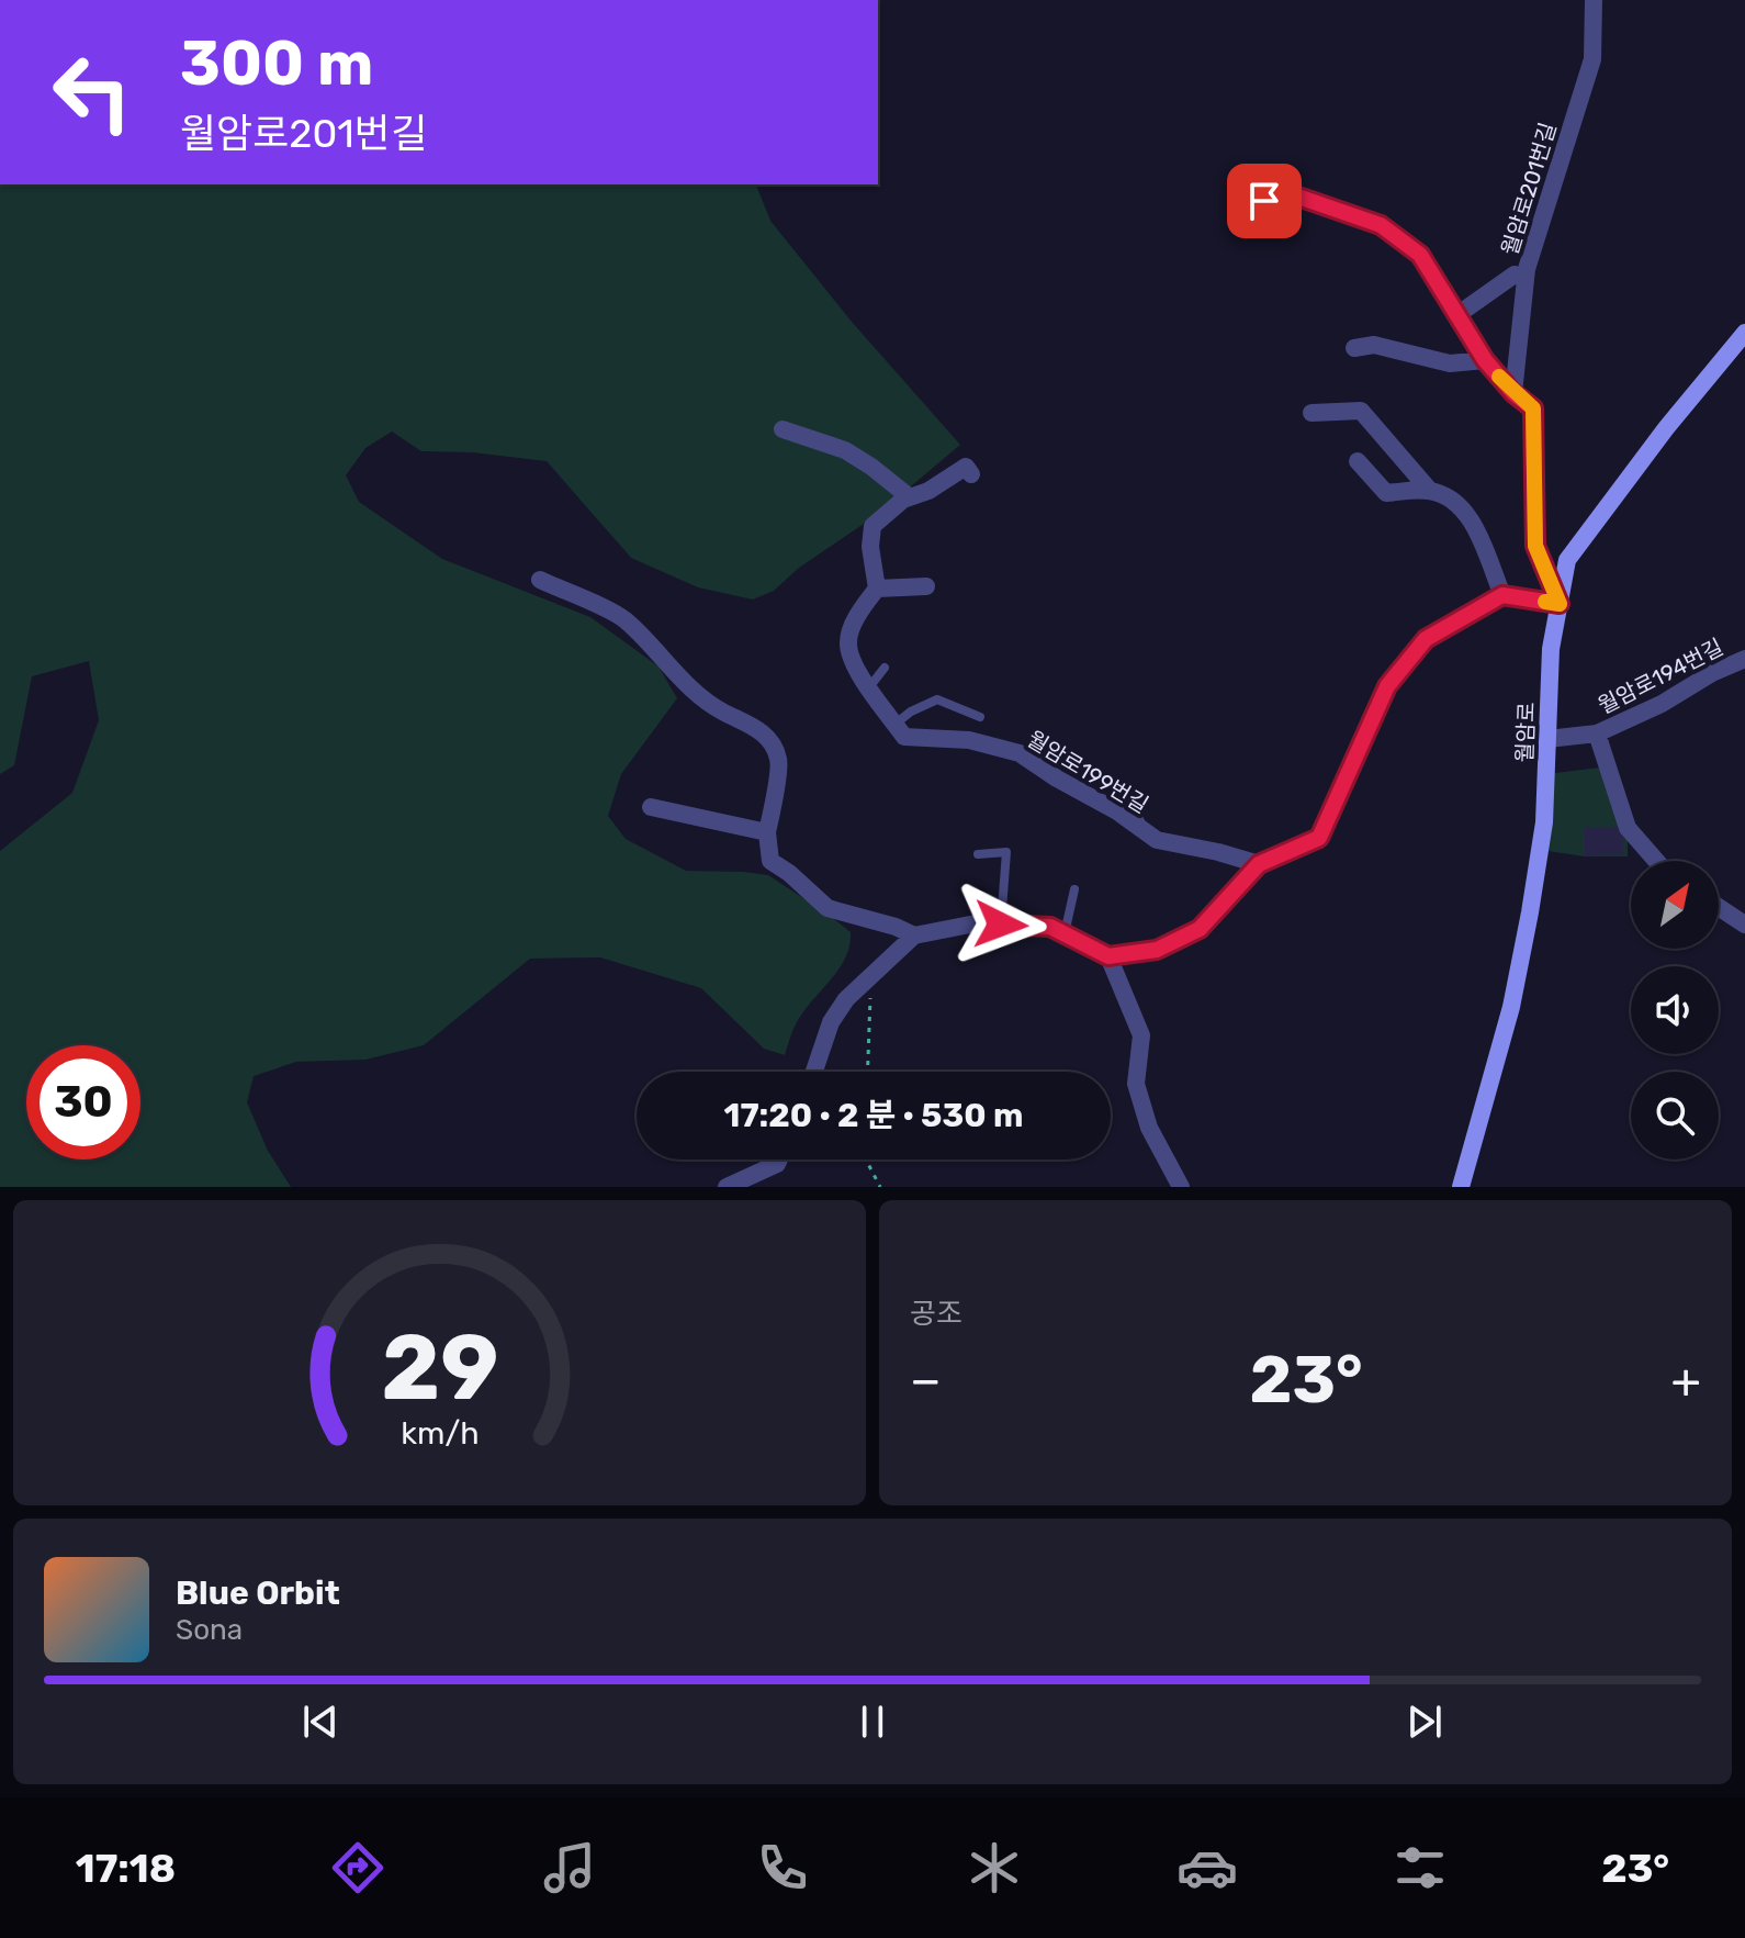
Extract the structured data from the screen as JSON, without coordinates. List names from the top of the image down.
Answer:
{
  "streets": {
    "street": [
      "월암로201번길",
      "월암로194번길",
      "월암로",
      "월암로199번길"
    ]
  },
  "crossings": [
    ["월암로194번길", "월암로"]
  ],
  "north": "top right",
  "page": {
    "turn": ["300 m", "월암로201번길"],
    "limit": "30",
    "trip": "17:20 · 2 분 · 530 m",
    "tile": "공조",
    "heat": ["−", "23°", "+"],
    "song": ["Blue Orbit", "Sona"],
    "tabs": ["17:18", "23°"],
    "gauge": ["29", "km/h"]
  }
}
